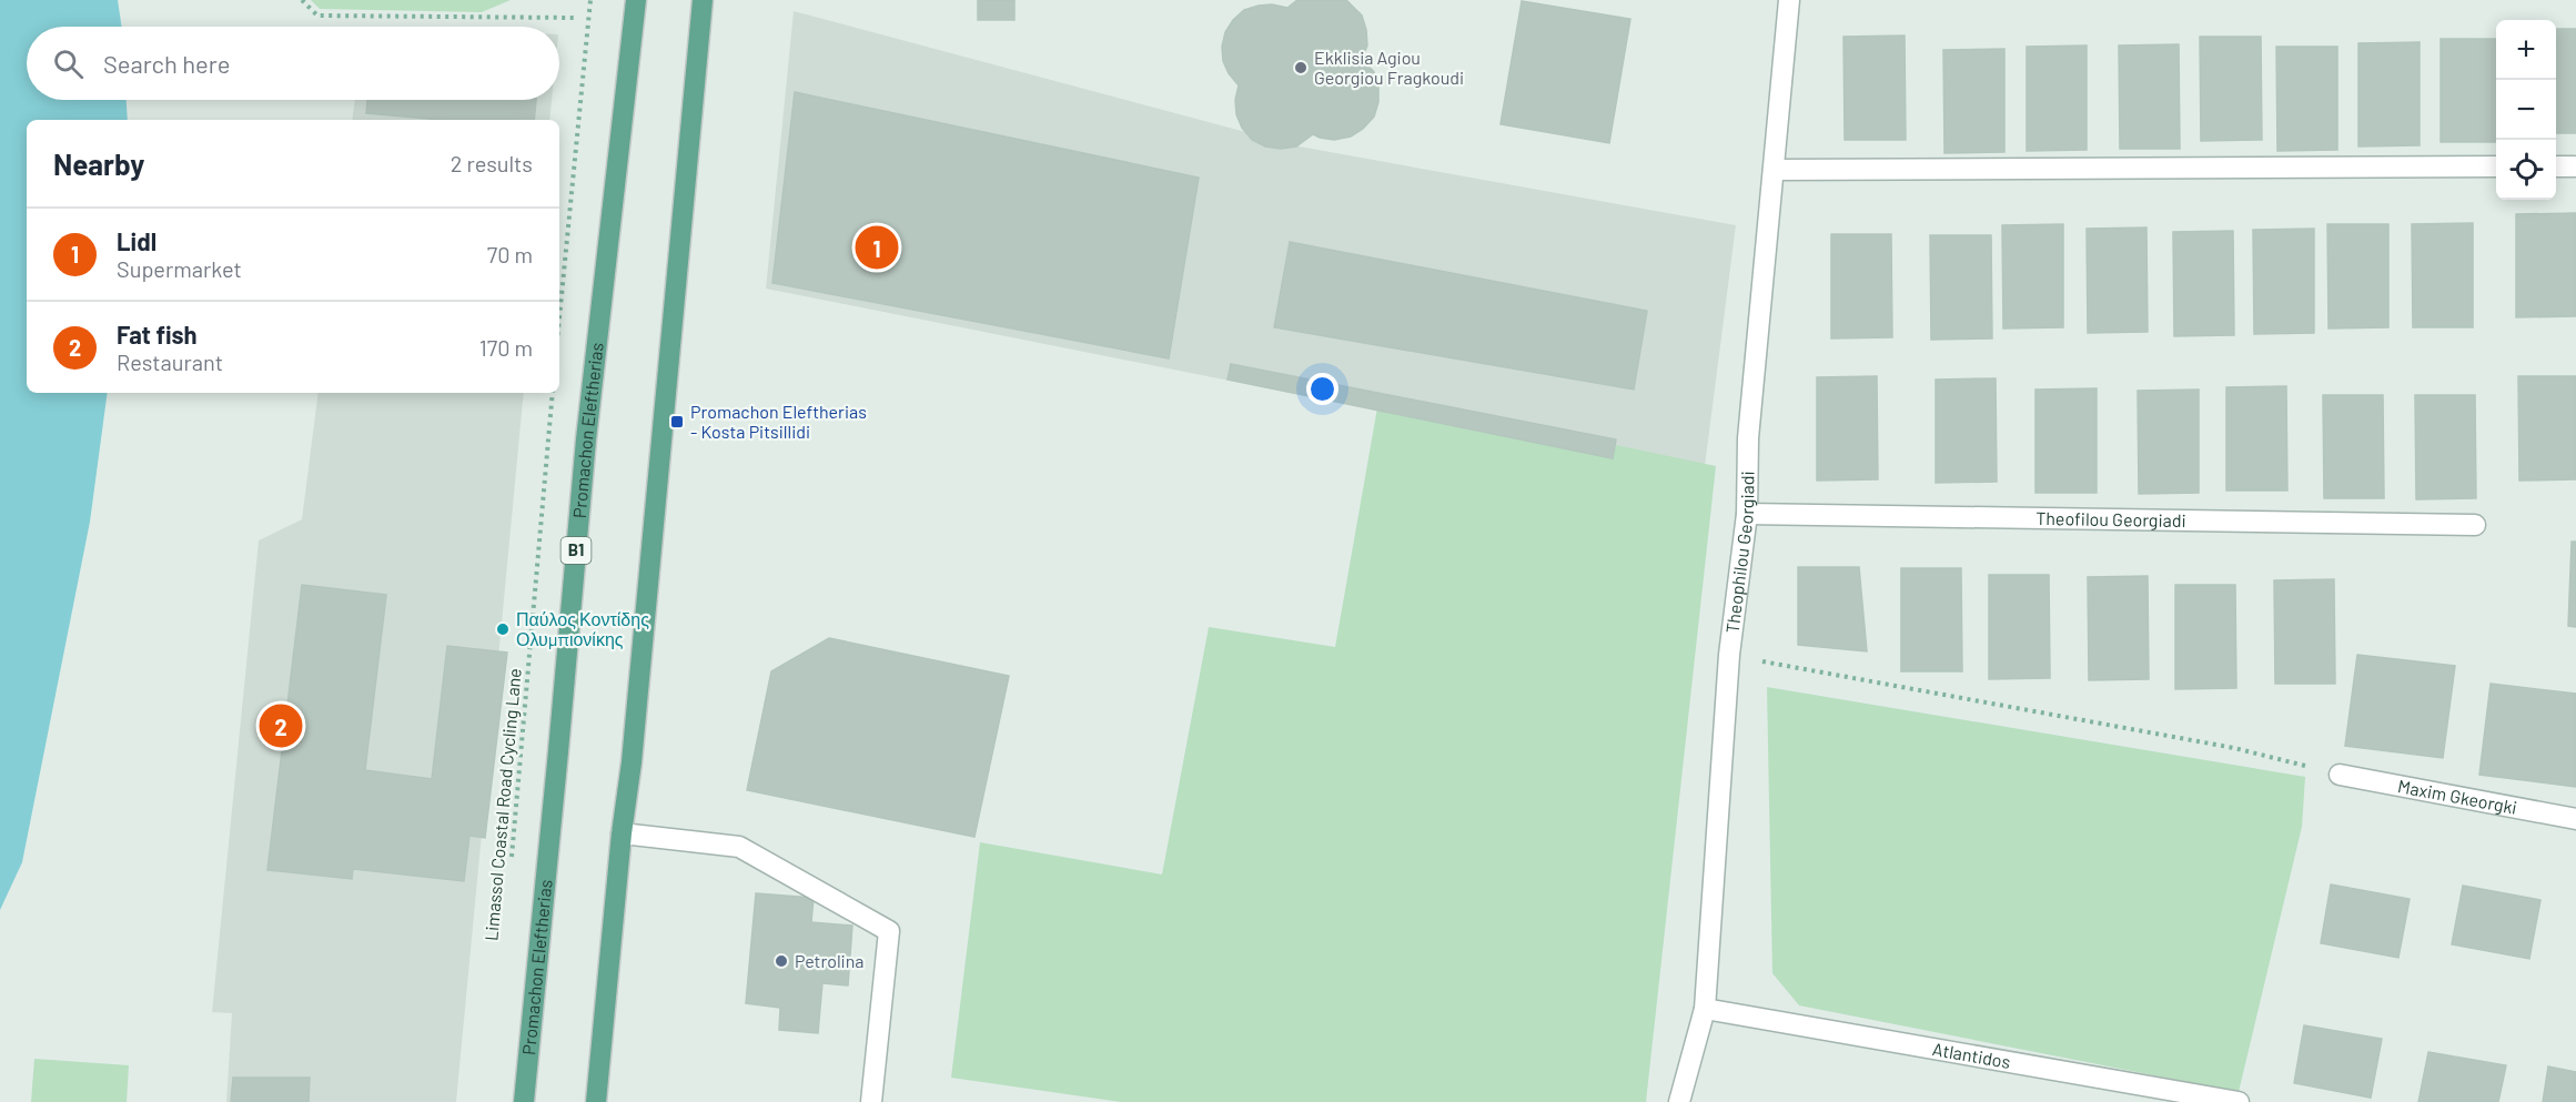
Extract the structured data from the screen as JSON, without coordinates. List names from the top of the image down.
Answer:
{
  "streets": {
    "main road": ["Promachon Eleftherias", "B1"],
    "street": [
      "Theofilou Georgiadi",
      "Theophilou Georgiadi",
      "Maxim Gkeorgki",
      "Atlantidos"
    ],
    "path": ["Limassol Coastal Road Cycling Lane"]
  },
  "crossings": [
    ["Theofilou Georgiadi", "Theophilou Georgiadi"],
    ["Theophilou Georgiadi", "Atlantidos"]
  ],
  "places": {
    "other": ["Ekklisia Agiou Georgiou Fragkoudi", "Παύλος Κοντίδης Ολυμπιονίκης", "Petrolina"],
    "transit": ["Promachon Eleftherias - Kosta Pitsillidi"]
  },
  "page": {
    "map_buttons": ["+", "−"],
    "search": "Search here",
    "heading": ["Nearby", "2 results"],
    "list": [
      {
        "mark": "1",
        "name": "Lidl",
        "note": "Supermarket",
        "value": "70 m"
      },
      {
        "mark": "2",
        "name": "Fat fish",
        "note": "Restaurant",
        "value": "170 m"
      }
    ],
    "pins": ["1", "2"]
  }
}
